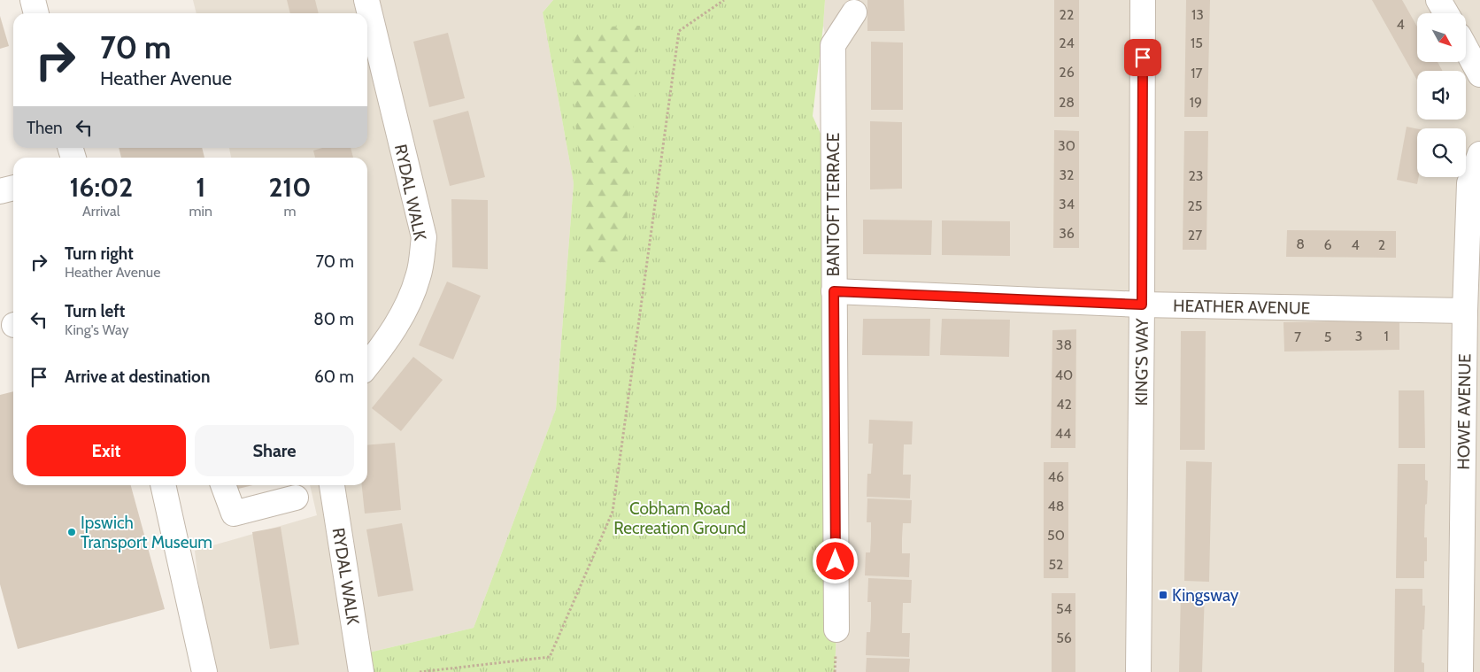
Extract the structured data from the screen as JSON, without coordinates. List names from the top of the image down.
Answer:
{
  "streets": {
    "street": [
      "RYDAL WALK",
      "BANTOFT TERRACE",
      "HEATHER AVENUE",
      "KING'S WAY",
      "HOWE AVENUE"
    ]
  },
  "crossings": [
    ["BANTOFT TERRACE", "HEATHER AVENUE"],
    ["HEATHER AVENUE", "KING'S WAY"],
    ["HEATHER AVENUE", "HOWE AVENUE"]
  ],
  "parks": ["Cobham Road Recreation Ground"],
  "places": {
    "other": ["Ipswich Transport Museum"],
    "transit": ["Kingsway"]
  },
  "house_numbers": [
    "22",
    "13",
    "4",
    "24",
    "15",
    "26",
    "17",
    "28",
    "19",
    "30",
    "32",
    "23",
    "34",
    "25",
    "36",
    "27",
    "8",
    "6",
    "4",
    "2",
    "3",
    "1",
    "7",
    "5",
    "38",
    "40",
    "42",
    "44",
    "46",
    "48",
    "50",
    "52",
    "54",
    "56"
  ],
  "north": "bottom right",
  "page": {
    "turn": ["70 m", "Heather Avenue"],
    "then": "Then",
    "eta": [
      "16:02",
      "Arrival",
      "1",
      "min",
      "210",
      "m"
    ],
    "list": [
      {
        "name": "Turn right",
        "note": "Heather Avenue",
        "value": "70 m"
      },
      {
        "name": "Turn left",
        "note": "King's Way",
        "value": "80 m"
      },
      {
        "name": "Arrive at destination",
        "value": "60 m"
      }
    ],
    "buttons": ["Exit", "Share"]
  }
}
